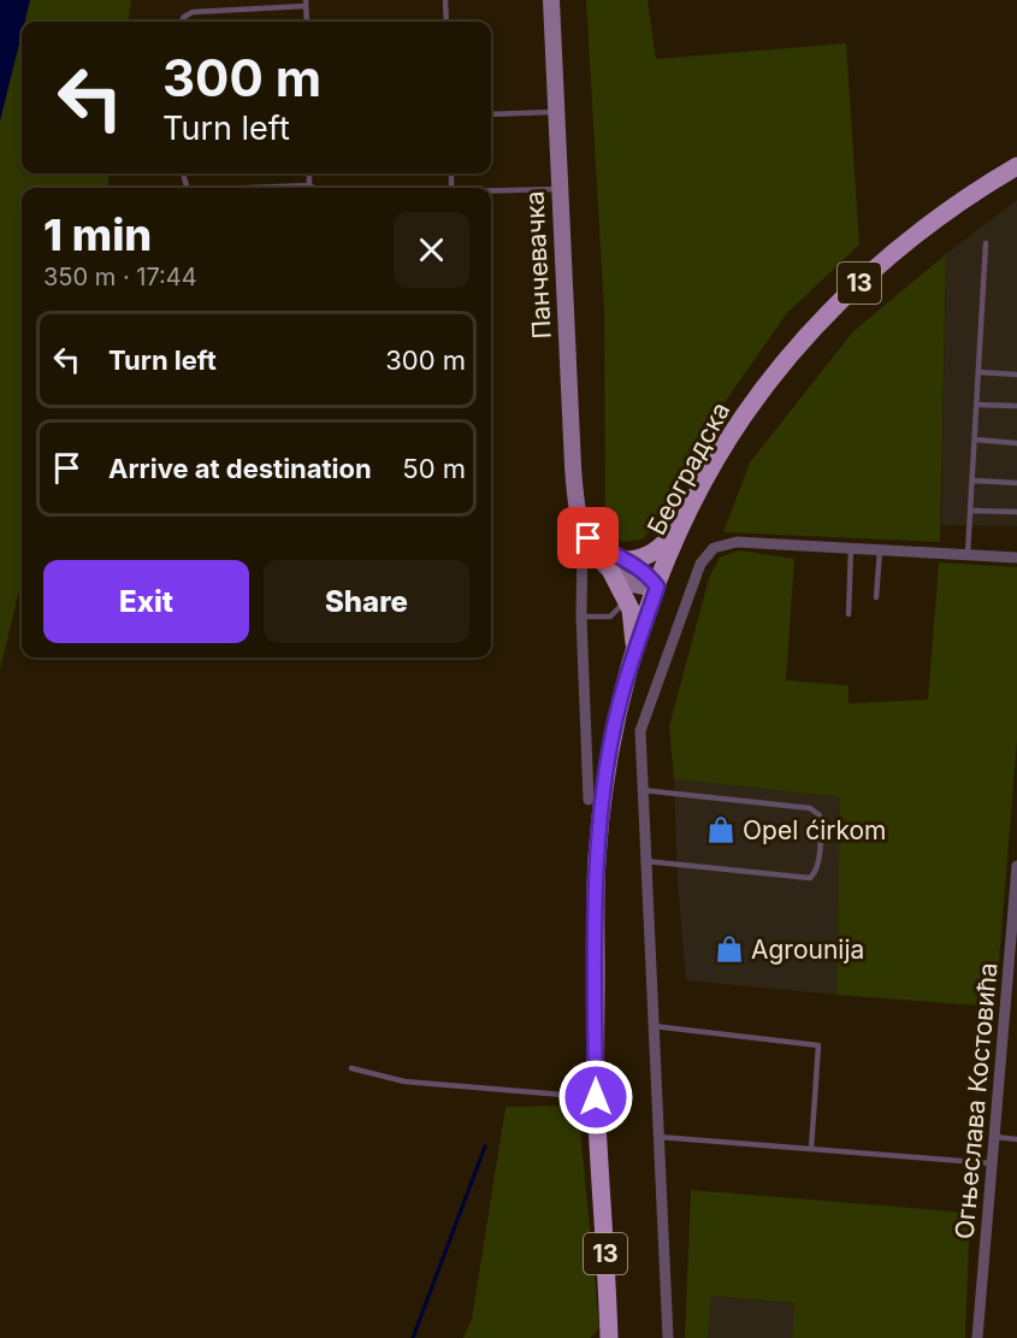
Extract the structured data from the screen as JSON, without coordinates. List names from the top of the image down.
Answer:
{
  "streets": {
    "main road": ["13", "Београдска"],
    "street": ["Панчевачка", "Огњеслава Костовића"]
  },
  "places": {
    "shop": ["Opel ćirkom", "Agrounija"]
  },
  "page": {
    "turn": ["300 m", "Turn left"],
    "heading": ["1 min", "350 m · 17:44"],
    "list": [
      {
        "name": "Turn left",
        "value": "300 m"
      },
      {
        "name": "Arrive at destination",
        "value": "50 m"
      }
    ],
    "buttons": ["Exit", "Share"]
  }
}
